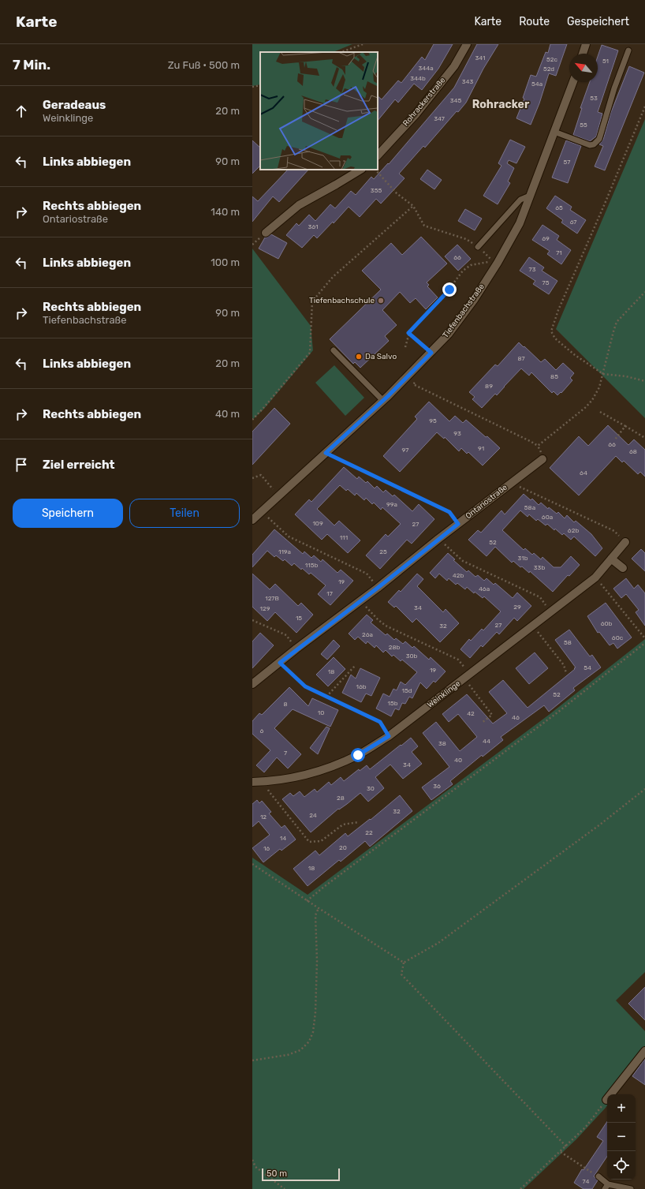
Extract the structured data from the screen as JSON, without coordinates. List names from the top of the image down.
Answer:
{
  "streets": {
    "street": [
      "Rohrackerstraße",
      "Tiefenbachstraße",
      "Ontariostraße",
      "Weinklinge"
    ]
  },
  "districts": ["Rohracker"],
  "places": ["Tiefenbachschule", "Da Salvo"],
  "house_numbers": [
    "341",
    "52c",
    "51",
    "344a",
    "52d",
    "344b",
    "343",
    "54a",
    "53",
    "345",
    "347",
    "55",
    "57",
    "355",
    "65",
    "67",
    "361",
    "69",
    "71",
    "66",
    "73",
    "75",
    "87",
    "85",
    "89",
    "95",
    "93",
    "66",
    "91",
    "97",
    "68",
    "64",
    "99a",
    "58a",
    "60a",
    "109",
    "27",
    "62b",
    "111",
    "52",
    "119a",
    "25",
    "31b",
    "115b",
    "33b",
    "42b",
    "19",
    "46a",
    "17",
    "127B",
    "29",
    "34",
    "129",
    "15",
    "60b",
    "27",
    "32",
    "26a",
    "60c",
    "58",
    "28b",
    "30b",
    "54",
    "19",
    "18",
    "16b",
    "15d",
    "52",
    "15b",
    "8",
    "10",
    "42",
    "46",
    "6",
    "44",
    "38",
    "7",
    "40",
    "34",
    "36",
    "30",
    "28",
    "32",
    "24",
    "12",
    "22",
    "14",
    "20",
    "16",
    "18",
    "74"
  ],
  "scale_bar": "50 m",
  "north": "top left",
  "page": {
    "header": "Karte",
    "nav": ["Karte", "Route", "Gespeichert"],
    "heading": ["7 Min.", "Zu Fuß · 500 m"],
    "list": [
      ["Geradeaus", "Weinklinge", "20 m"],
      ["Links abbiegen", "90 m"],
      ["Rechts abbiegen", "Ontariostraße", "140 m"],
      ["Links abbiegen", "100 m"],
      ["Rechts abbiegen", "Tiefenbachstraße", "90 m"],
      ["Links abbiegen", "20 m"],
      ["Rechts abbiegen", "40 m"],
      "Ziel erreicht"
    ],
    "buttons": ["Speichern", "Teilen"],
    "map_buttons": ["+", "−"],
    "scale": "50 m"
  }
}
